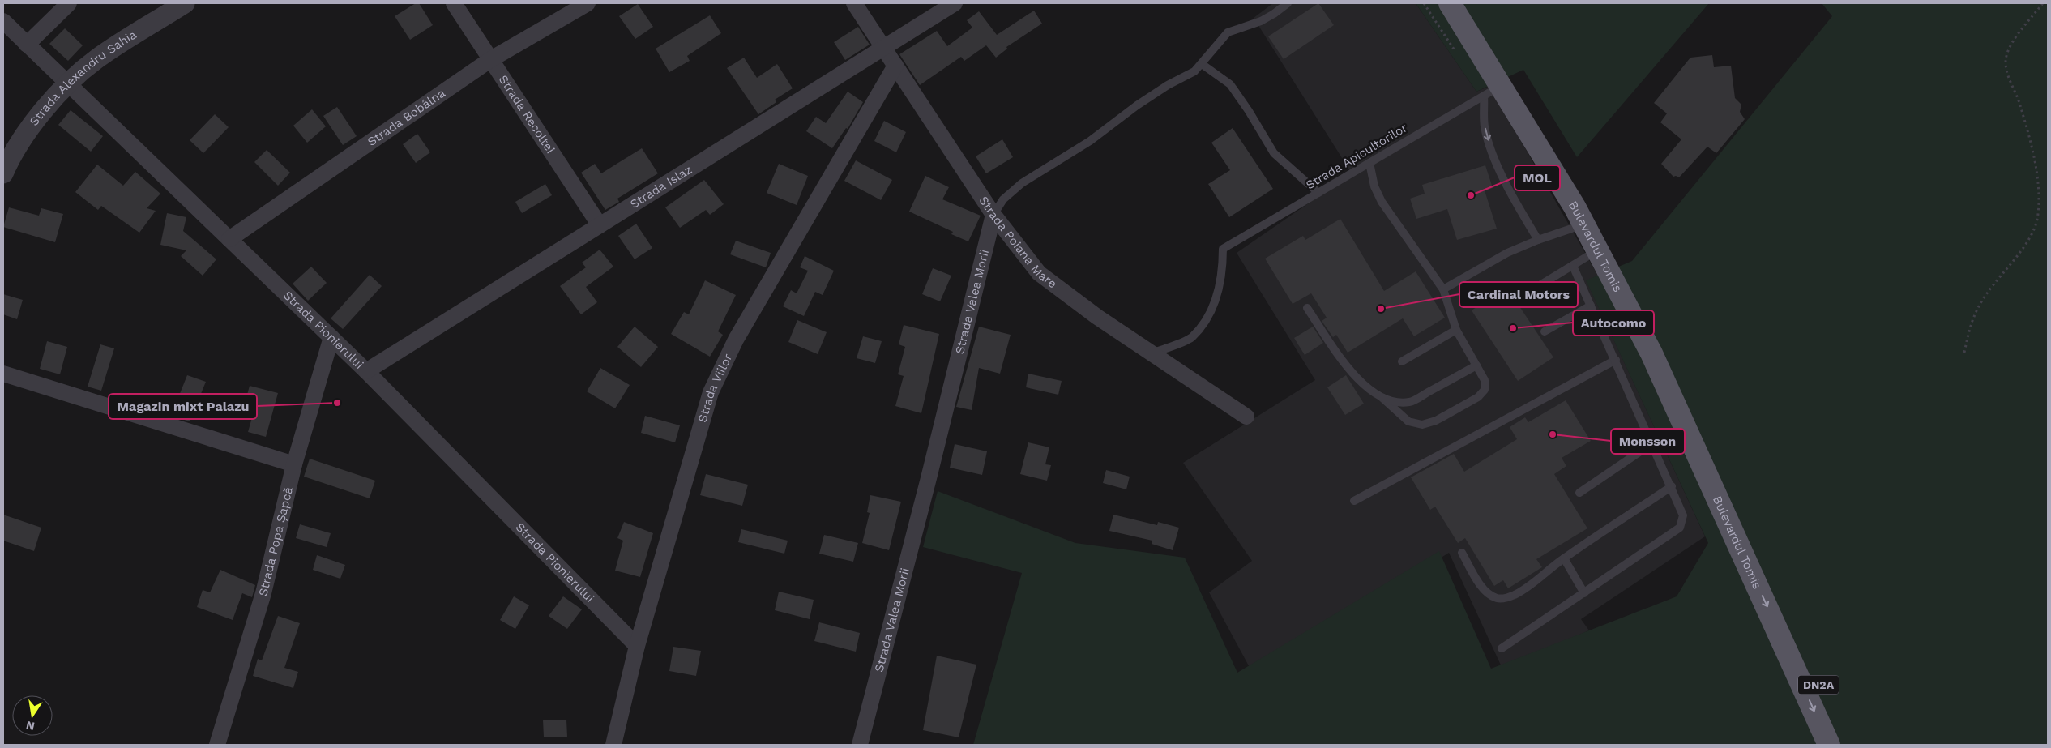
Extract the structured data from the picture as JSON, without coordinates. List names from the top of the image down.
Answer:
{
  "streets": {
    "main road": ["Bulevardul Tomis", "DN2A"],
    "street": [
      "Strada Alexandru Sahia",
      "Strada Recoltei",
      "Strada Bobâlna",
      "Strada Islaz",
      "Strada Poiana Mare",
      "Strada Valea Morii",
      "Strada Pionierului",
      "Strada Viilor",
      "Strada Popa Șapcă"
    ],
    "lane": ["Strada Apicultorilor"]
  },
  "crossings": [
    ["Strada Alexandru Sahia", "Strada Pionierului"],
    ["Strada Recoltei", "Strada Bobâlna"],
    ["Strada Recoltei", "Strada Islaz"],
    ["Strada Bobâlna", "Strada Pionierului"],
    ["Strada Apicultorilor", "Strada Poiana Mare"],
    ["Strada Apicultorilor", "Bulevardul Tomis"],
    ["Strada Islaz", "Strada Poiana Mare"],
    ["Strada Islaz", "Strada Pionierului"],
    ["Strada Poiana Mare", "Strada Valea Morii"],
    ["Strada Poiana Mare", "Strada Viilor"],
    ["Strada Pionierului", "Strada Viilor"],
    ["Strada Pionierului", "Strada Popa Șapcă"]
  ],
  "places": [
    "MOL",
    "Cardinal Motors",
    "Autocomo",
    "Magazin mixt Palazu",
    "Monsson"
  ],
  "north": "bottom"
}
